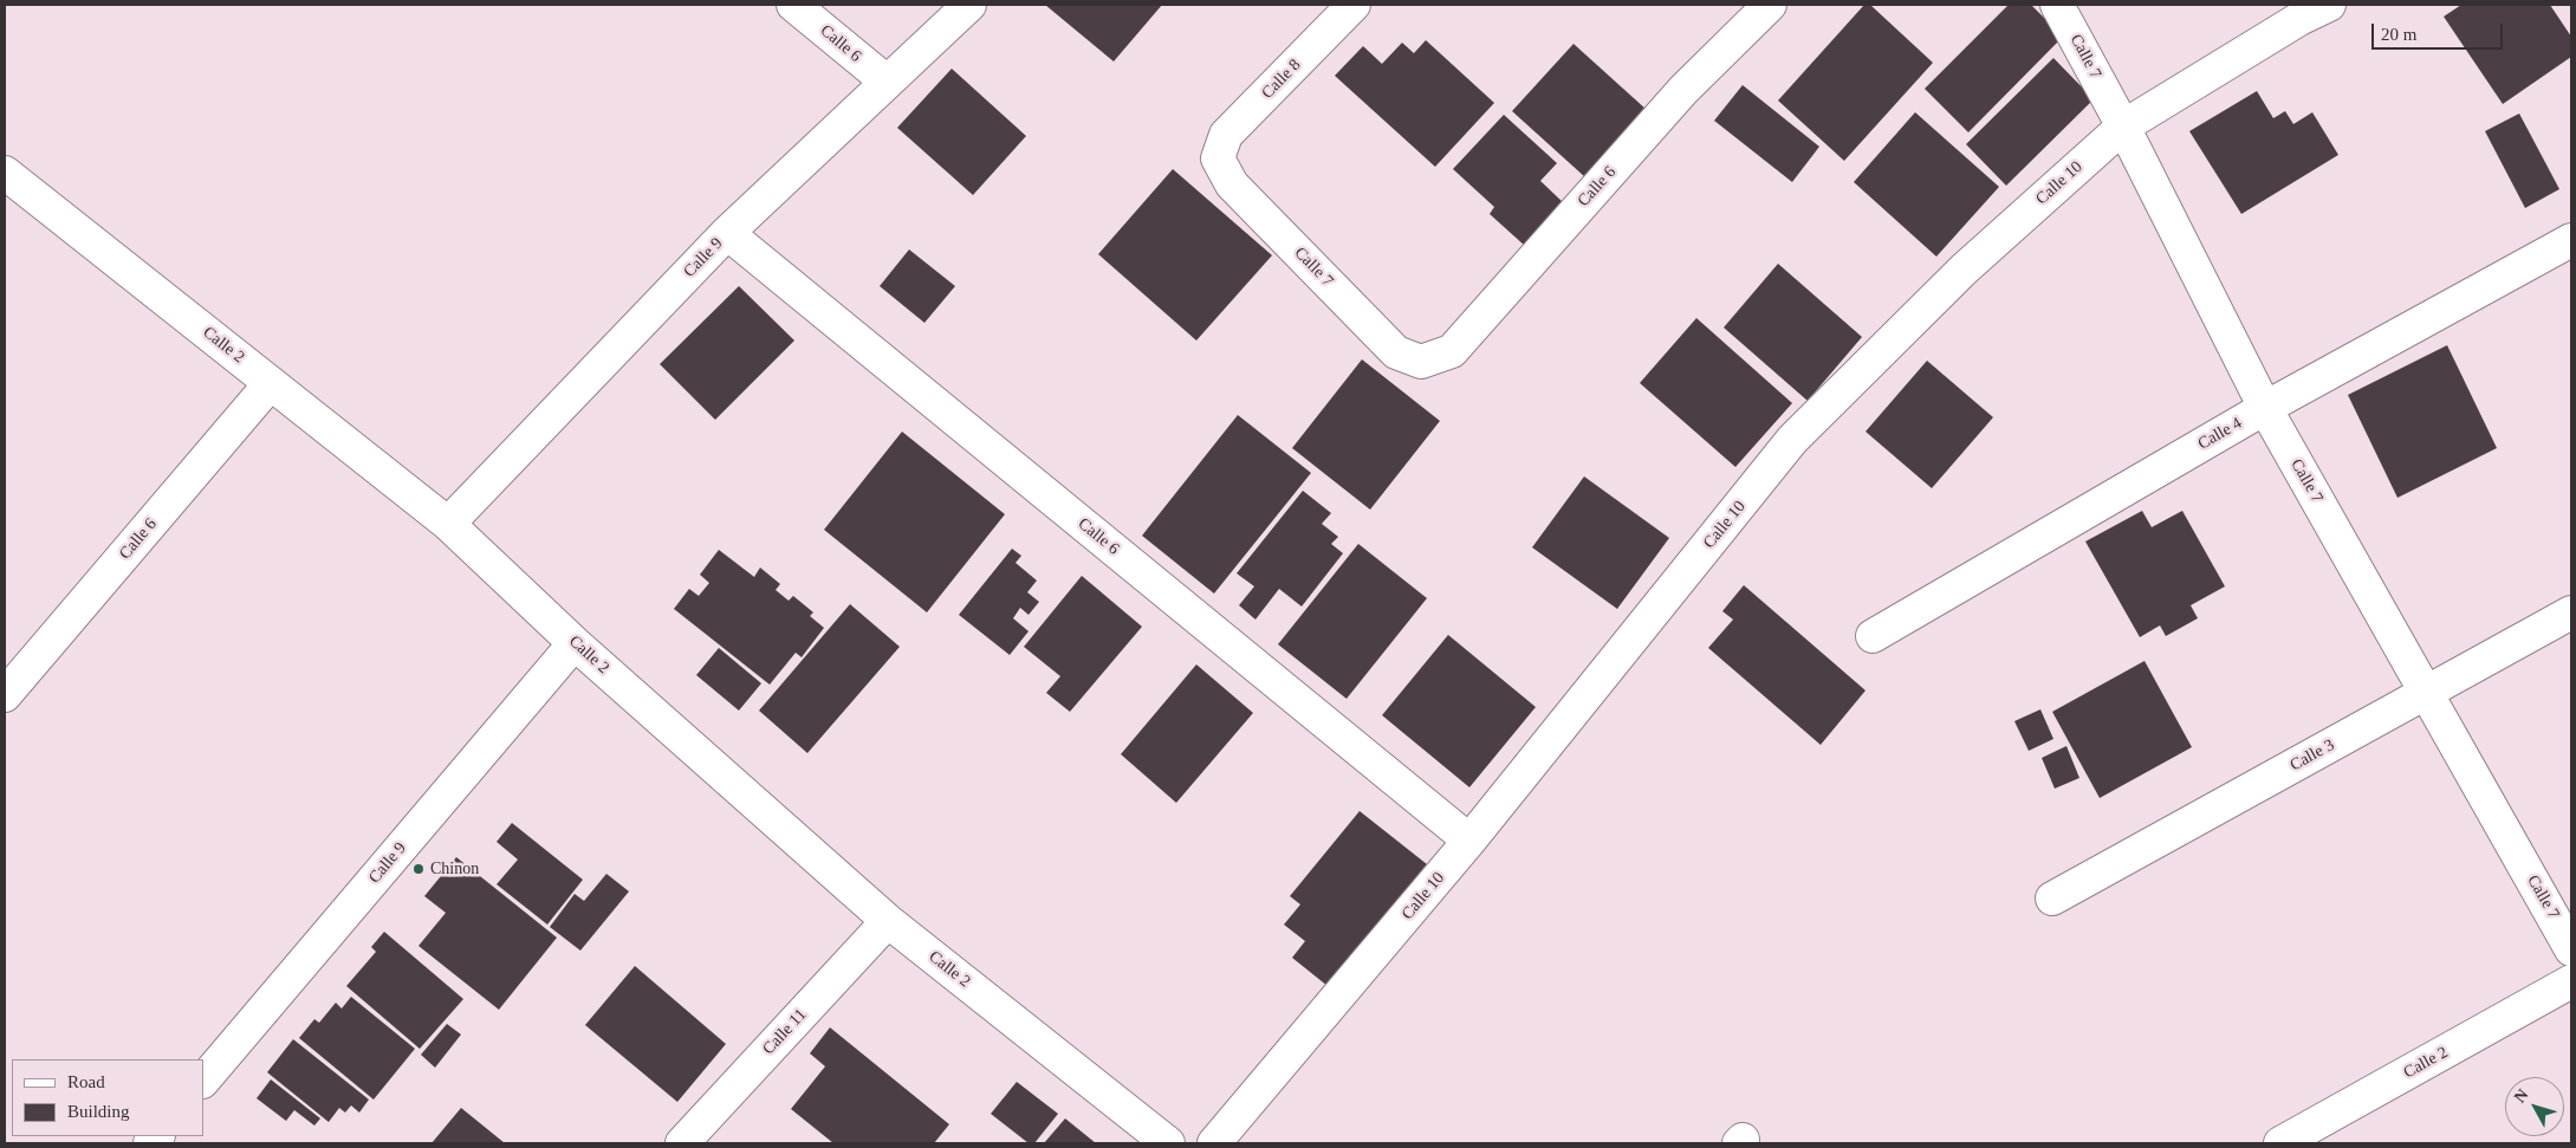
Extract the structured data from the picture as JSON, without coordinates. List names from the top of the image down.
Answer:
{
  "streets": {
    "street": [
      "Calle 6",
      "Calle 7",
      "Calle 8",
      "Calle 10",
      "Calle 9",
      "Calle 2",
      "Calle 4",
      "Calle 3",
      "Calle 11"
    ]
  },
  "crossings": [
    ["Calle 6", "Calle 7"],
    ["Calle 6", "Calle 10"],
    ["Calle 6", "Calle 9"],
    ["Calle 6", "Calle 2"],
    ["Calle 7", "Calle 8"],
    ["Calle 7", "Calle 10"],
    ["Calle 7", "Calle 4"],
    ["Calle 7", "Calle 3"],
    ["Calle 9", "Calle 2"],
    ["Calle 2", "Calle 11"]
  ],
  "places": ["Chinon"],
  "legend": ["Road", "Building"],
  "scale_bar": "20 m",
  "north": "top left"
}
